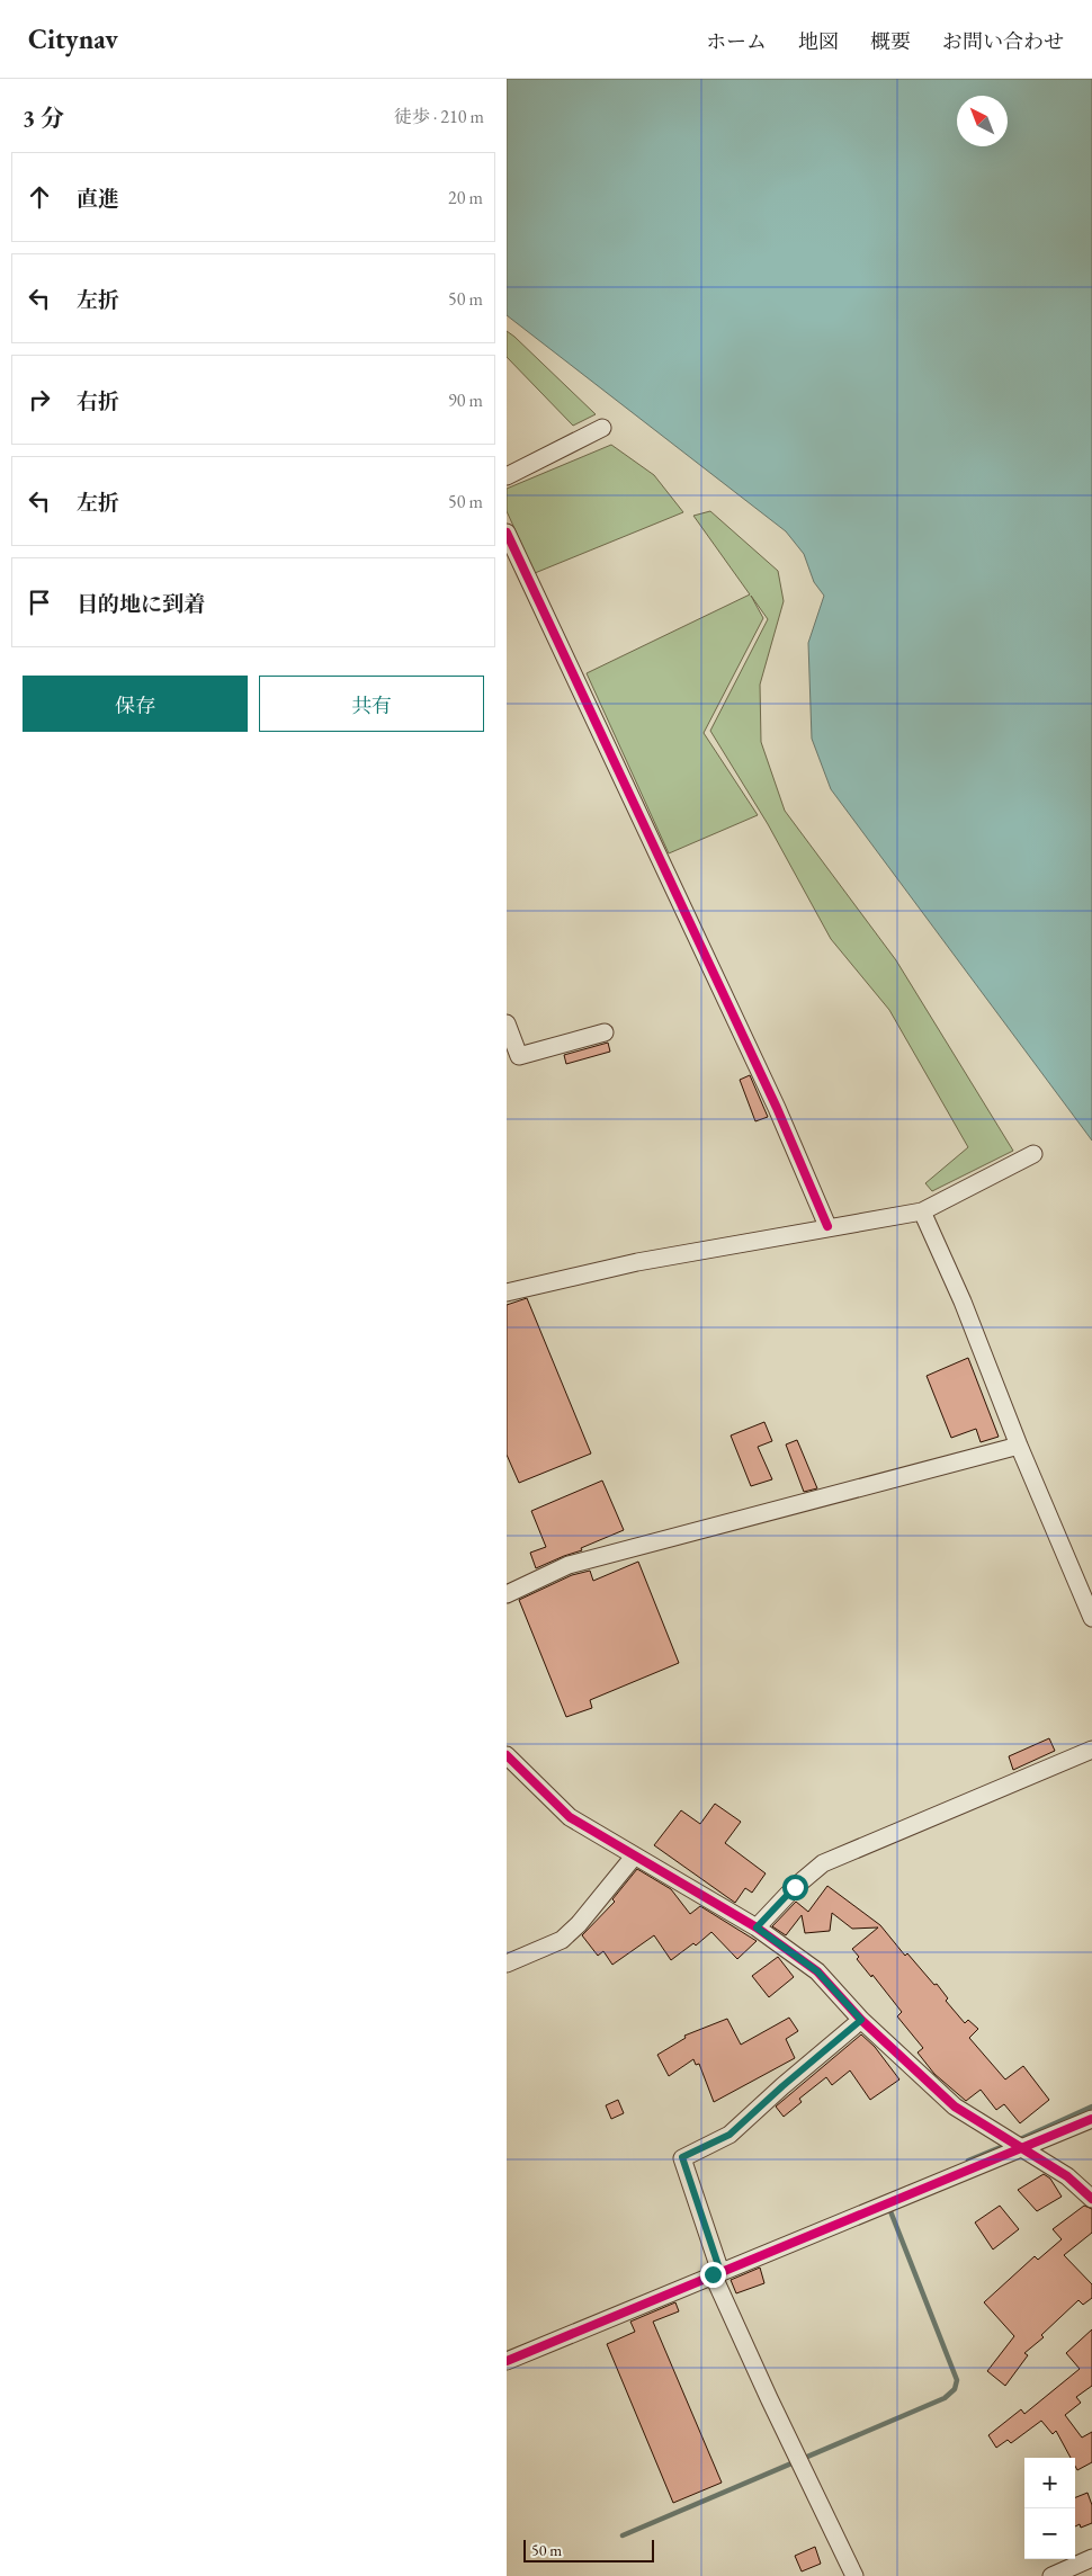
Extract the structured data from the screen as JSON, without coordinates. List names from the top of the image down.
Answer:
{
  "scale_bar": "50 m",
  "north": "top left",
  "page": {
    "header": "Citynav",
    "nav": [
      "ホーム",
      "地図",
      "概要",
      "お問い合わせ"
    ],
    "heading": ["3 分", "徒歩 · 210 m"],
    "list": [
      ["直進", "20 m"],
      ["左折", "50 m"],
      ["右折", "90 m"],
      ["左折", "50 m"],
      "目的地に到着"
    ],
    "buttons": ["保存", "共有"],
    "map_buttons": ["+", "−"],
    "scale": "50 m"
  }
}
